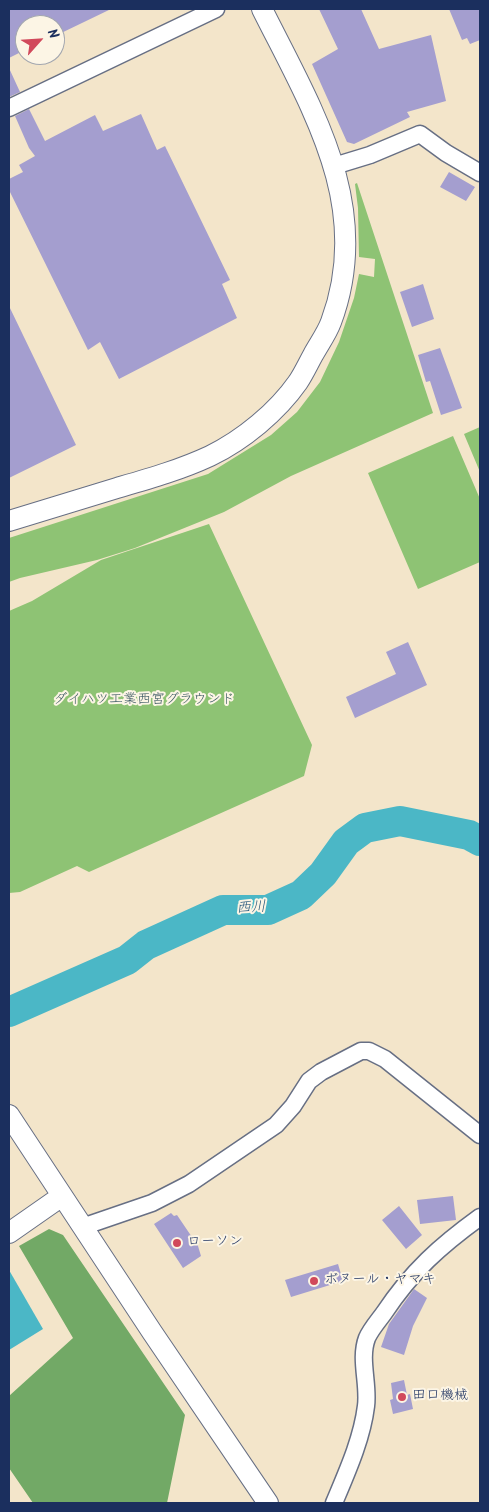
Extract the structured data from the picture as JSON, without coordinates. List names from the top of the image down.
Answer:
{
  "water": ["西川"],
  "parks": ["ダイハツ工業西宮グラウンド"],
  "places": ["ローソン", "ボヌール・ヤマキ", "田口機械"],
  "north": "top right"
}
